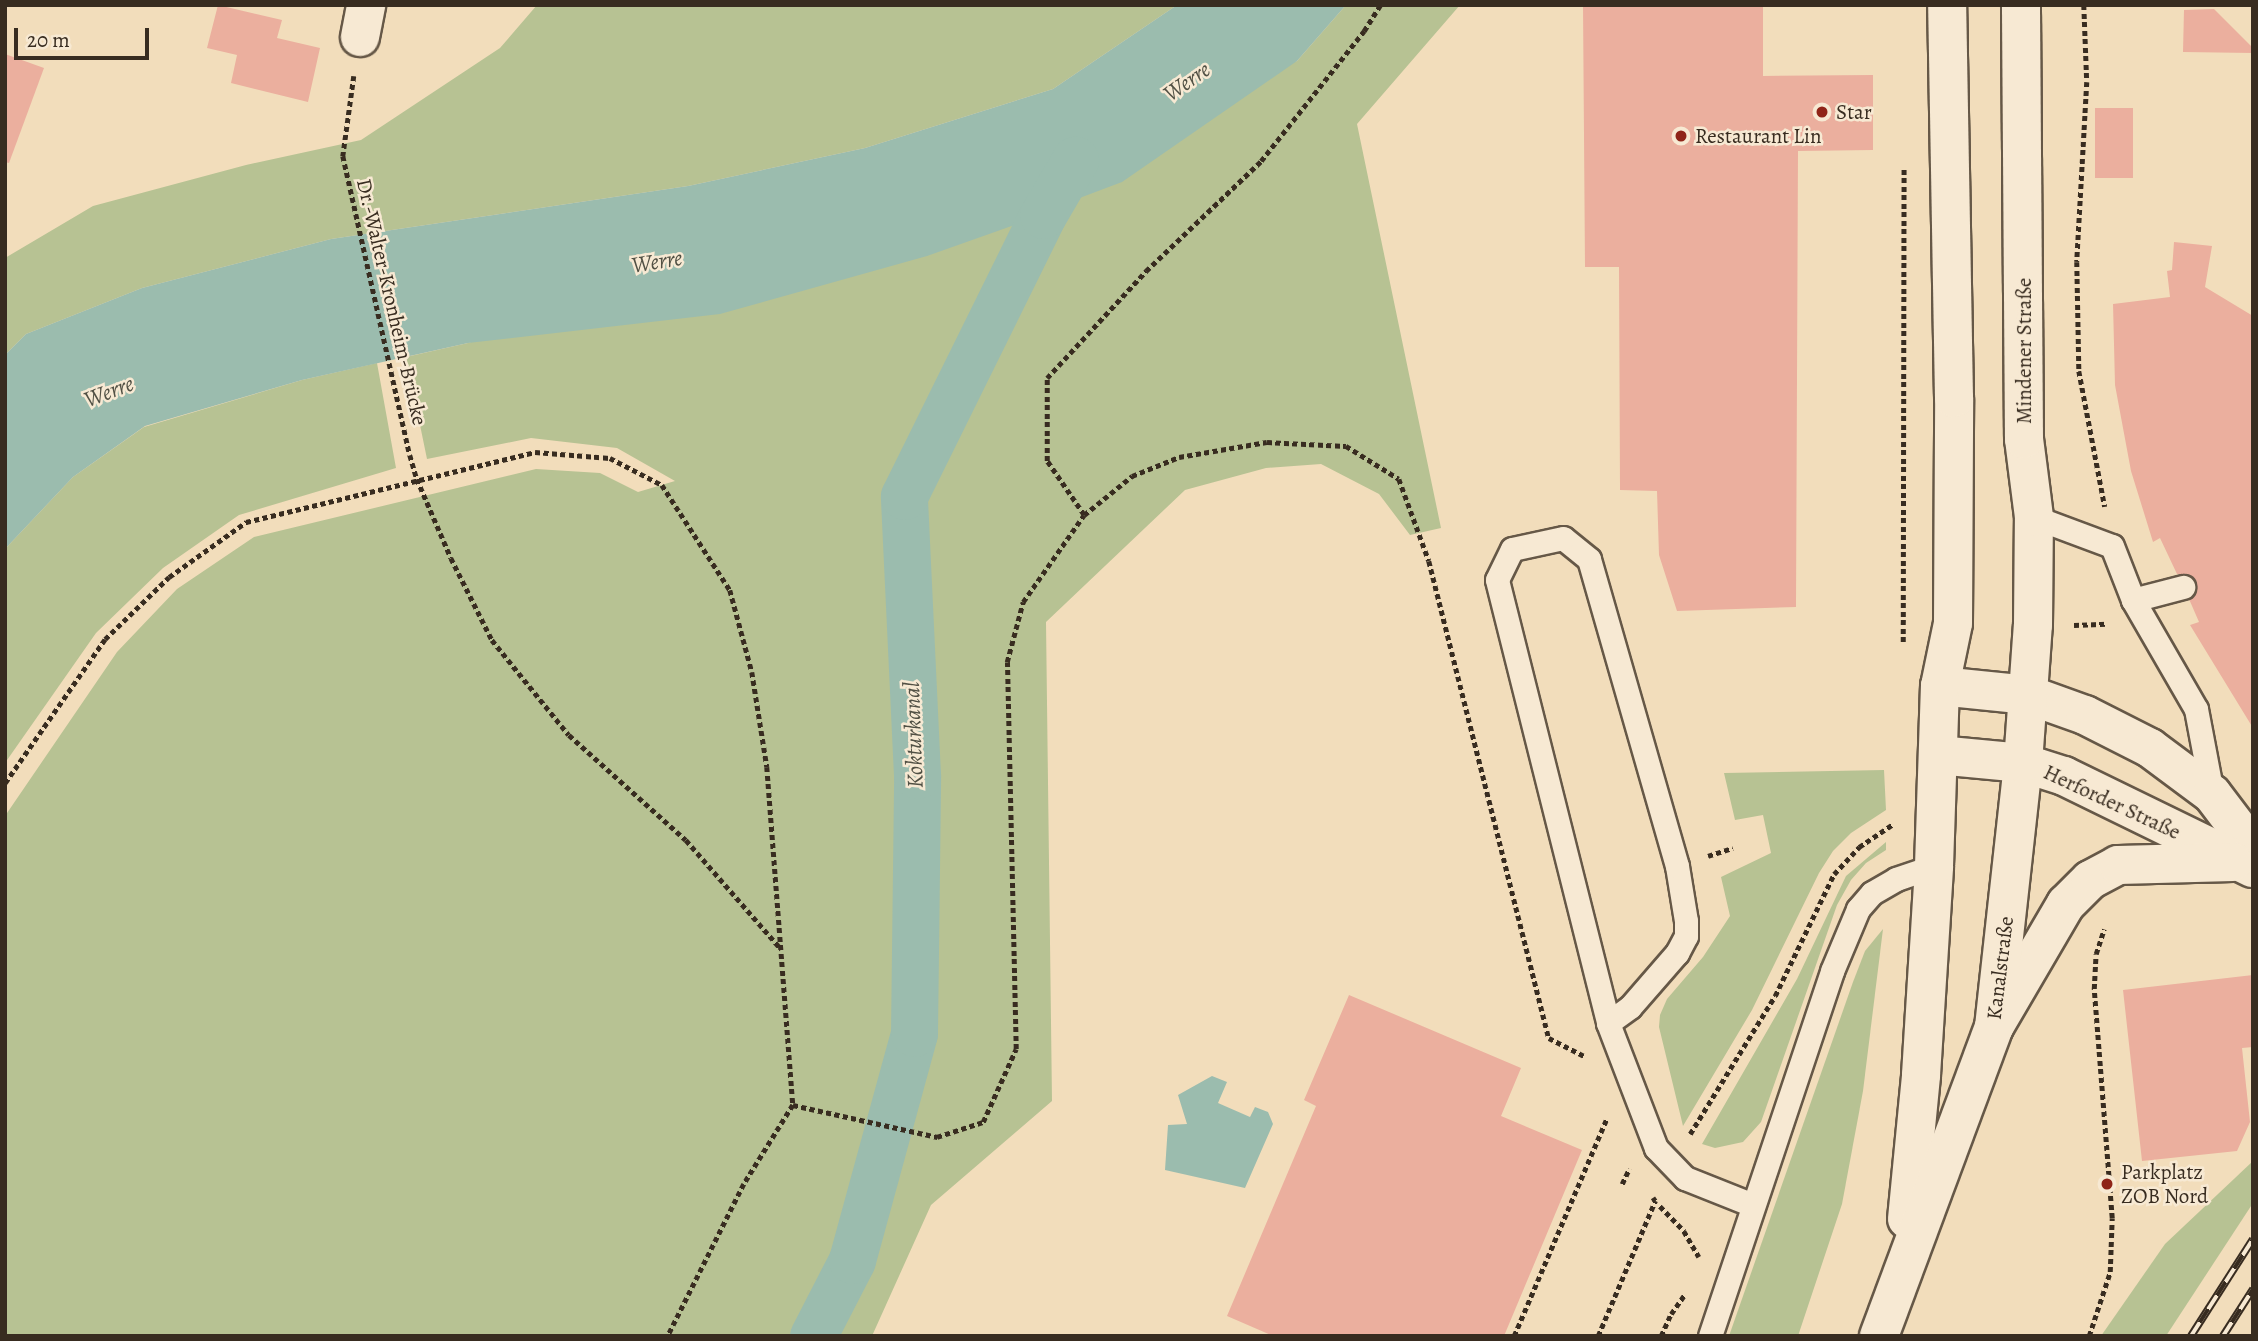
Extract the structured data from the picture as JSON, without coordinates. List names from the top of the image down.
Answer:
{
  "streets": {
    "main road": ["Mindener Straße", "Herforder Straße", "Kanalstraße"],
    "path": ["Dr.-Walter-Kronheim-Brücke"]
  },
  "crossings": [
    ["Mindener Straße", "Kanalstraße"],
    ["Herforder Straße", "Kanalstraße"]
  ],
  "water": ["Werre", "Kokturkanal"],
  "places": ["Star", "Restaurant Lin", "Parkplatz ZOB Nord"],
  "scale_bar": "20 m"
}
